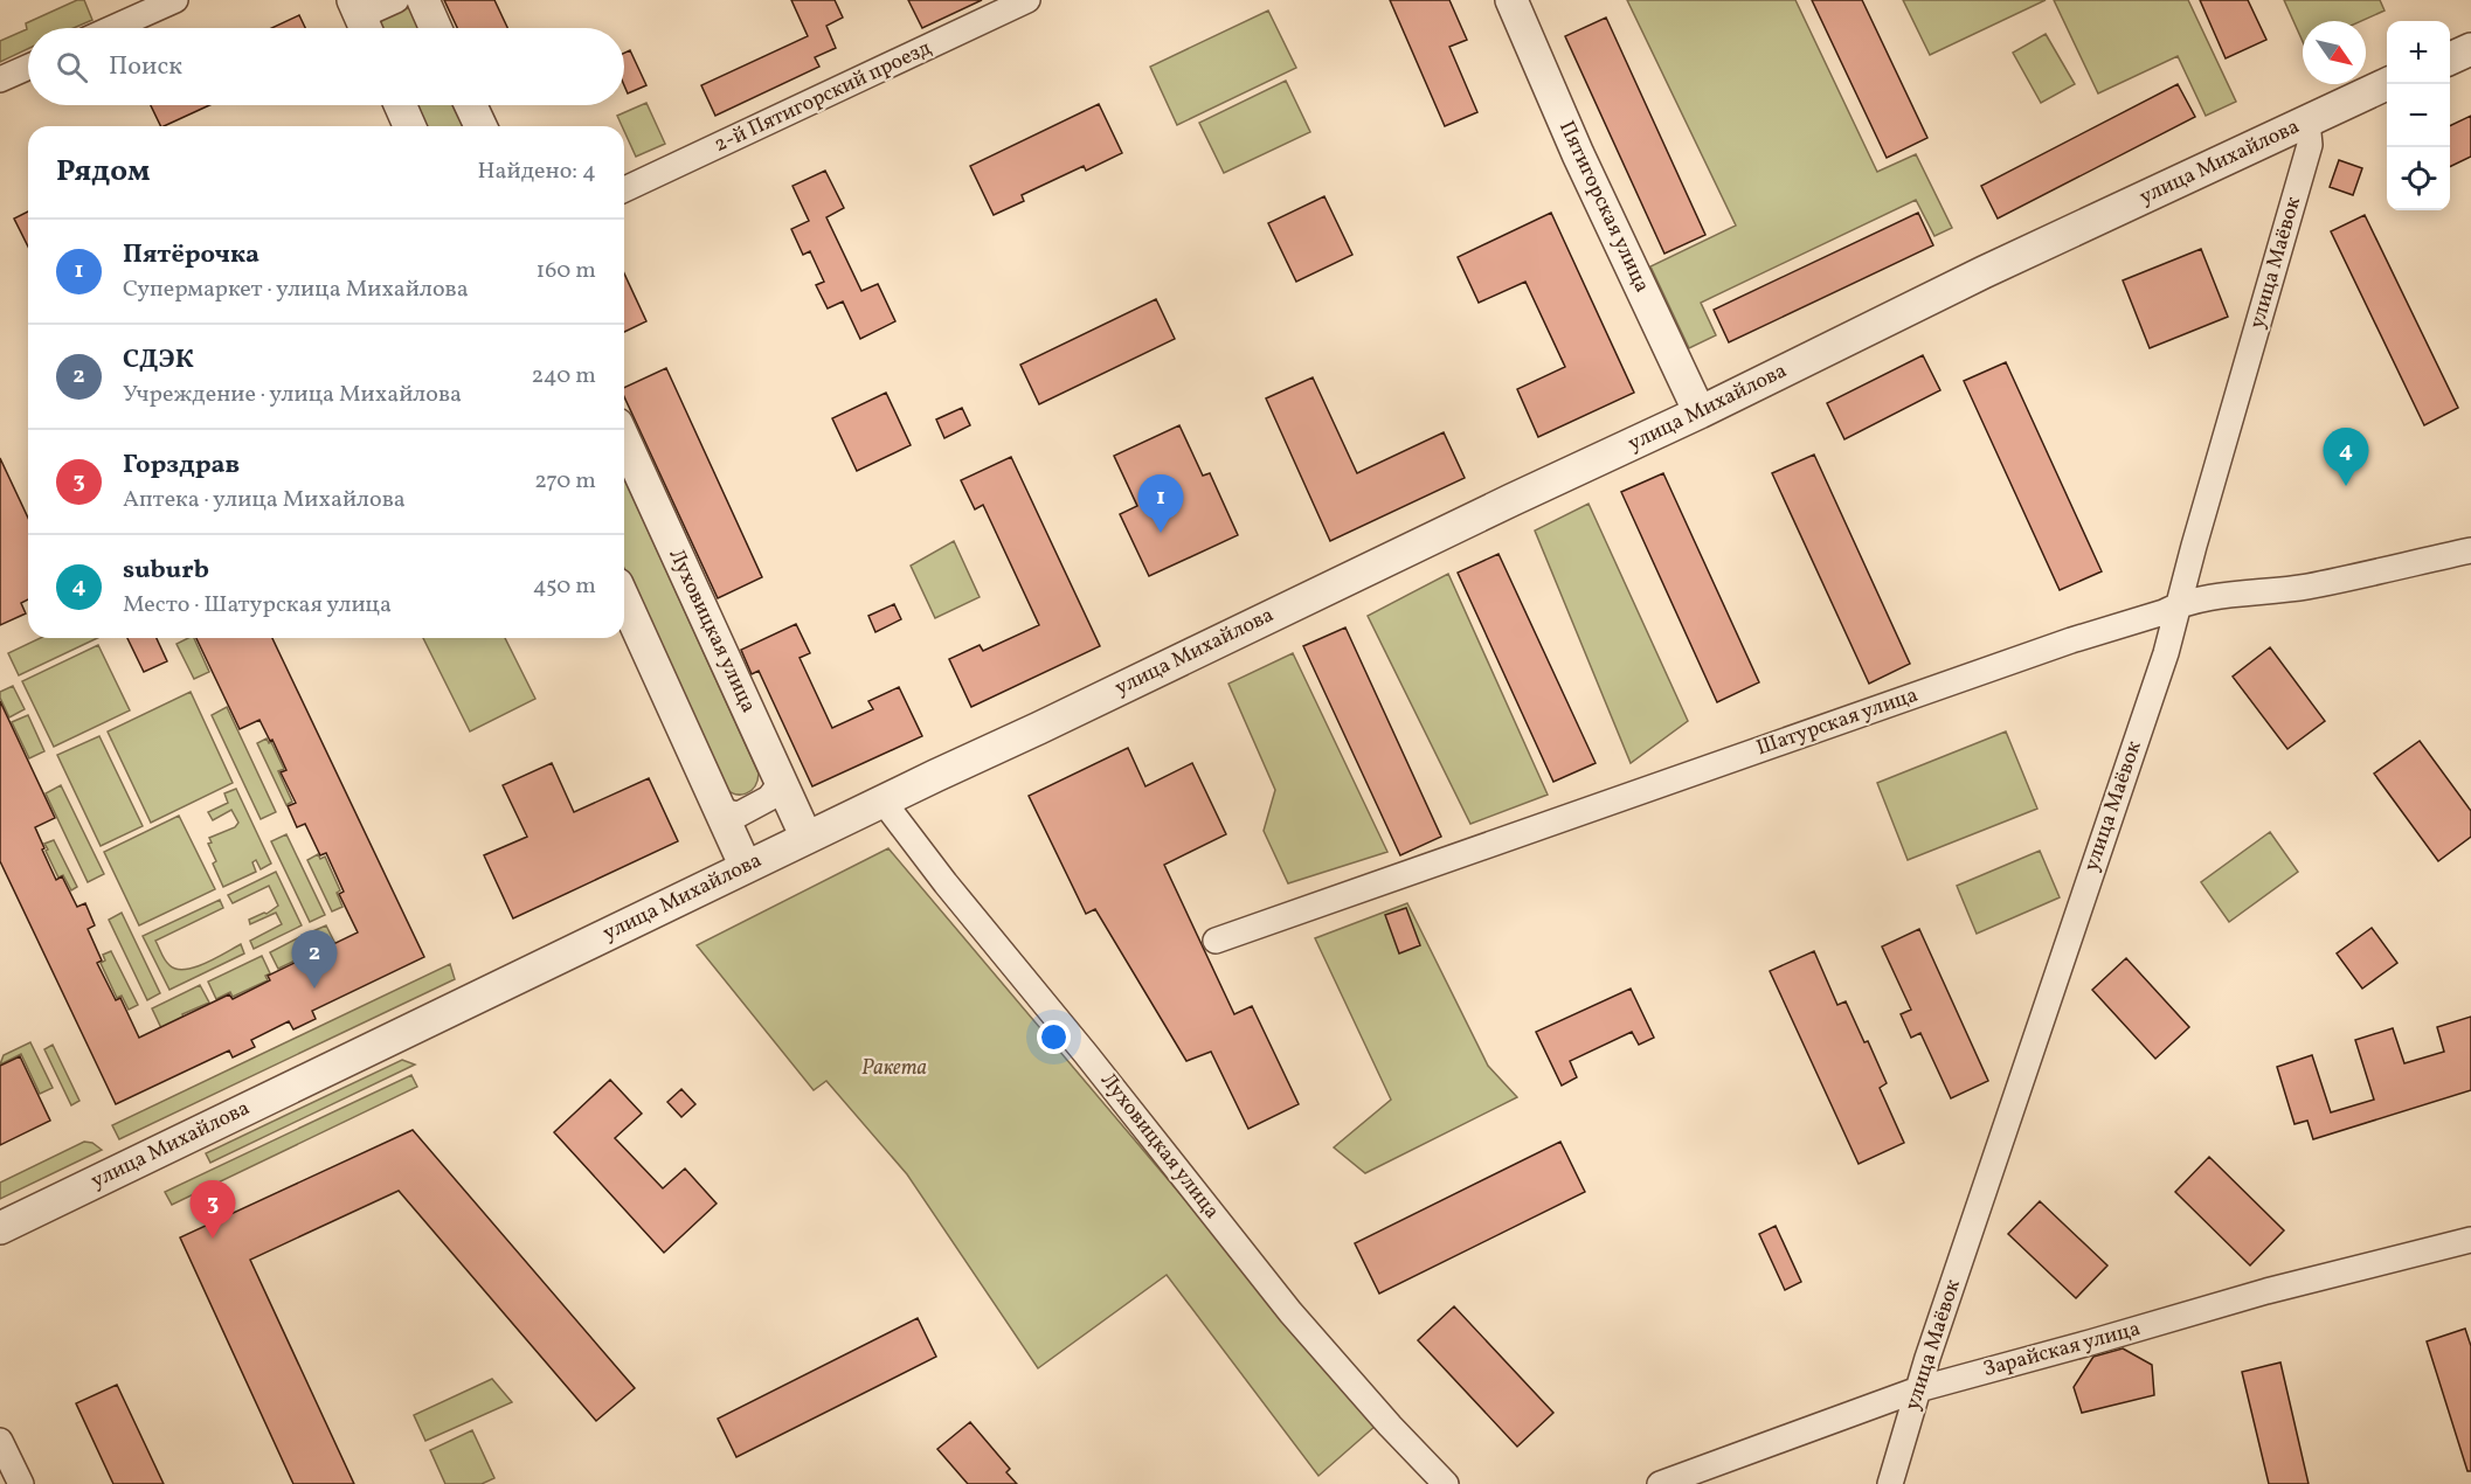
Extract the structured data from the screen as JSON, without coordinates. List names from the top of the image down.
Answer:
{
  "streets": {
    "street": [
      "2-й Пятигорский проезд",
      "улица Михайлова",
      "Пятигорская улица",
      "улица Маёвок",
      "Луховицкая улица",
      "Шатурская улица",
      "Зарайская улица"
    ]
  },
  "crossings": [
    ["улица Михайлова", "Пятигорская улица"],
    ["улица Михайлова", "улица Маёвок"],
    ["улица Михайлова", "Луховицкая улица"],
    ["улица Маёвок", "Шатурская улица"],
    ["улица Маёвок", "Зарайская улица"]
  ],
  "parks": ["Ракета"],
  "north": "bottom right",
  "page": {
    "map_buttons": ["+", "−"],
    "search": "Поиск",
    "heading": ["Рядом", "Найдено: 4"],
    "list": [
      {
        "mark": "1",
        "name": "Пятёрочка",
        "note": "Супермаркет · улица Михайлова",
        "value": "160 m"
      },
      {
        "mark": "2",
        "name": "СДЭК",
        "note": "Учреждение · улица Михайлова",
        "value": "240 m"
      },
      {
        "mark": "3",
        "name": "Горздрав",
        "note": "Аптека · улица Михайлова",
        "value": "270 m"
      },
      {
        "mark": "4",
        "name": "suburb",
        "note": "Место · Шатурская улица",
        "value": "450 m"
      }
    ],
    "pins": [
      "4",
      "1",
      "2",
      "3"
    ]
  }
}
